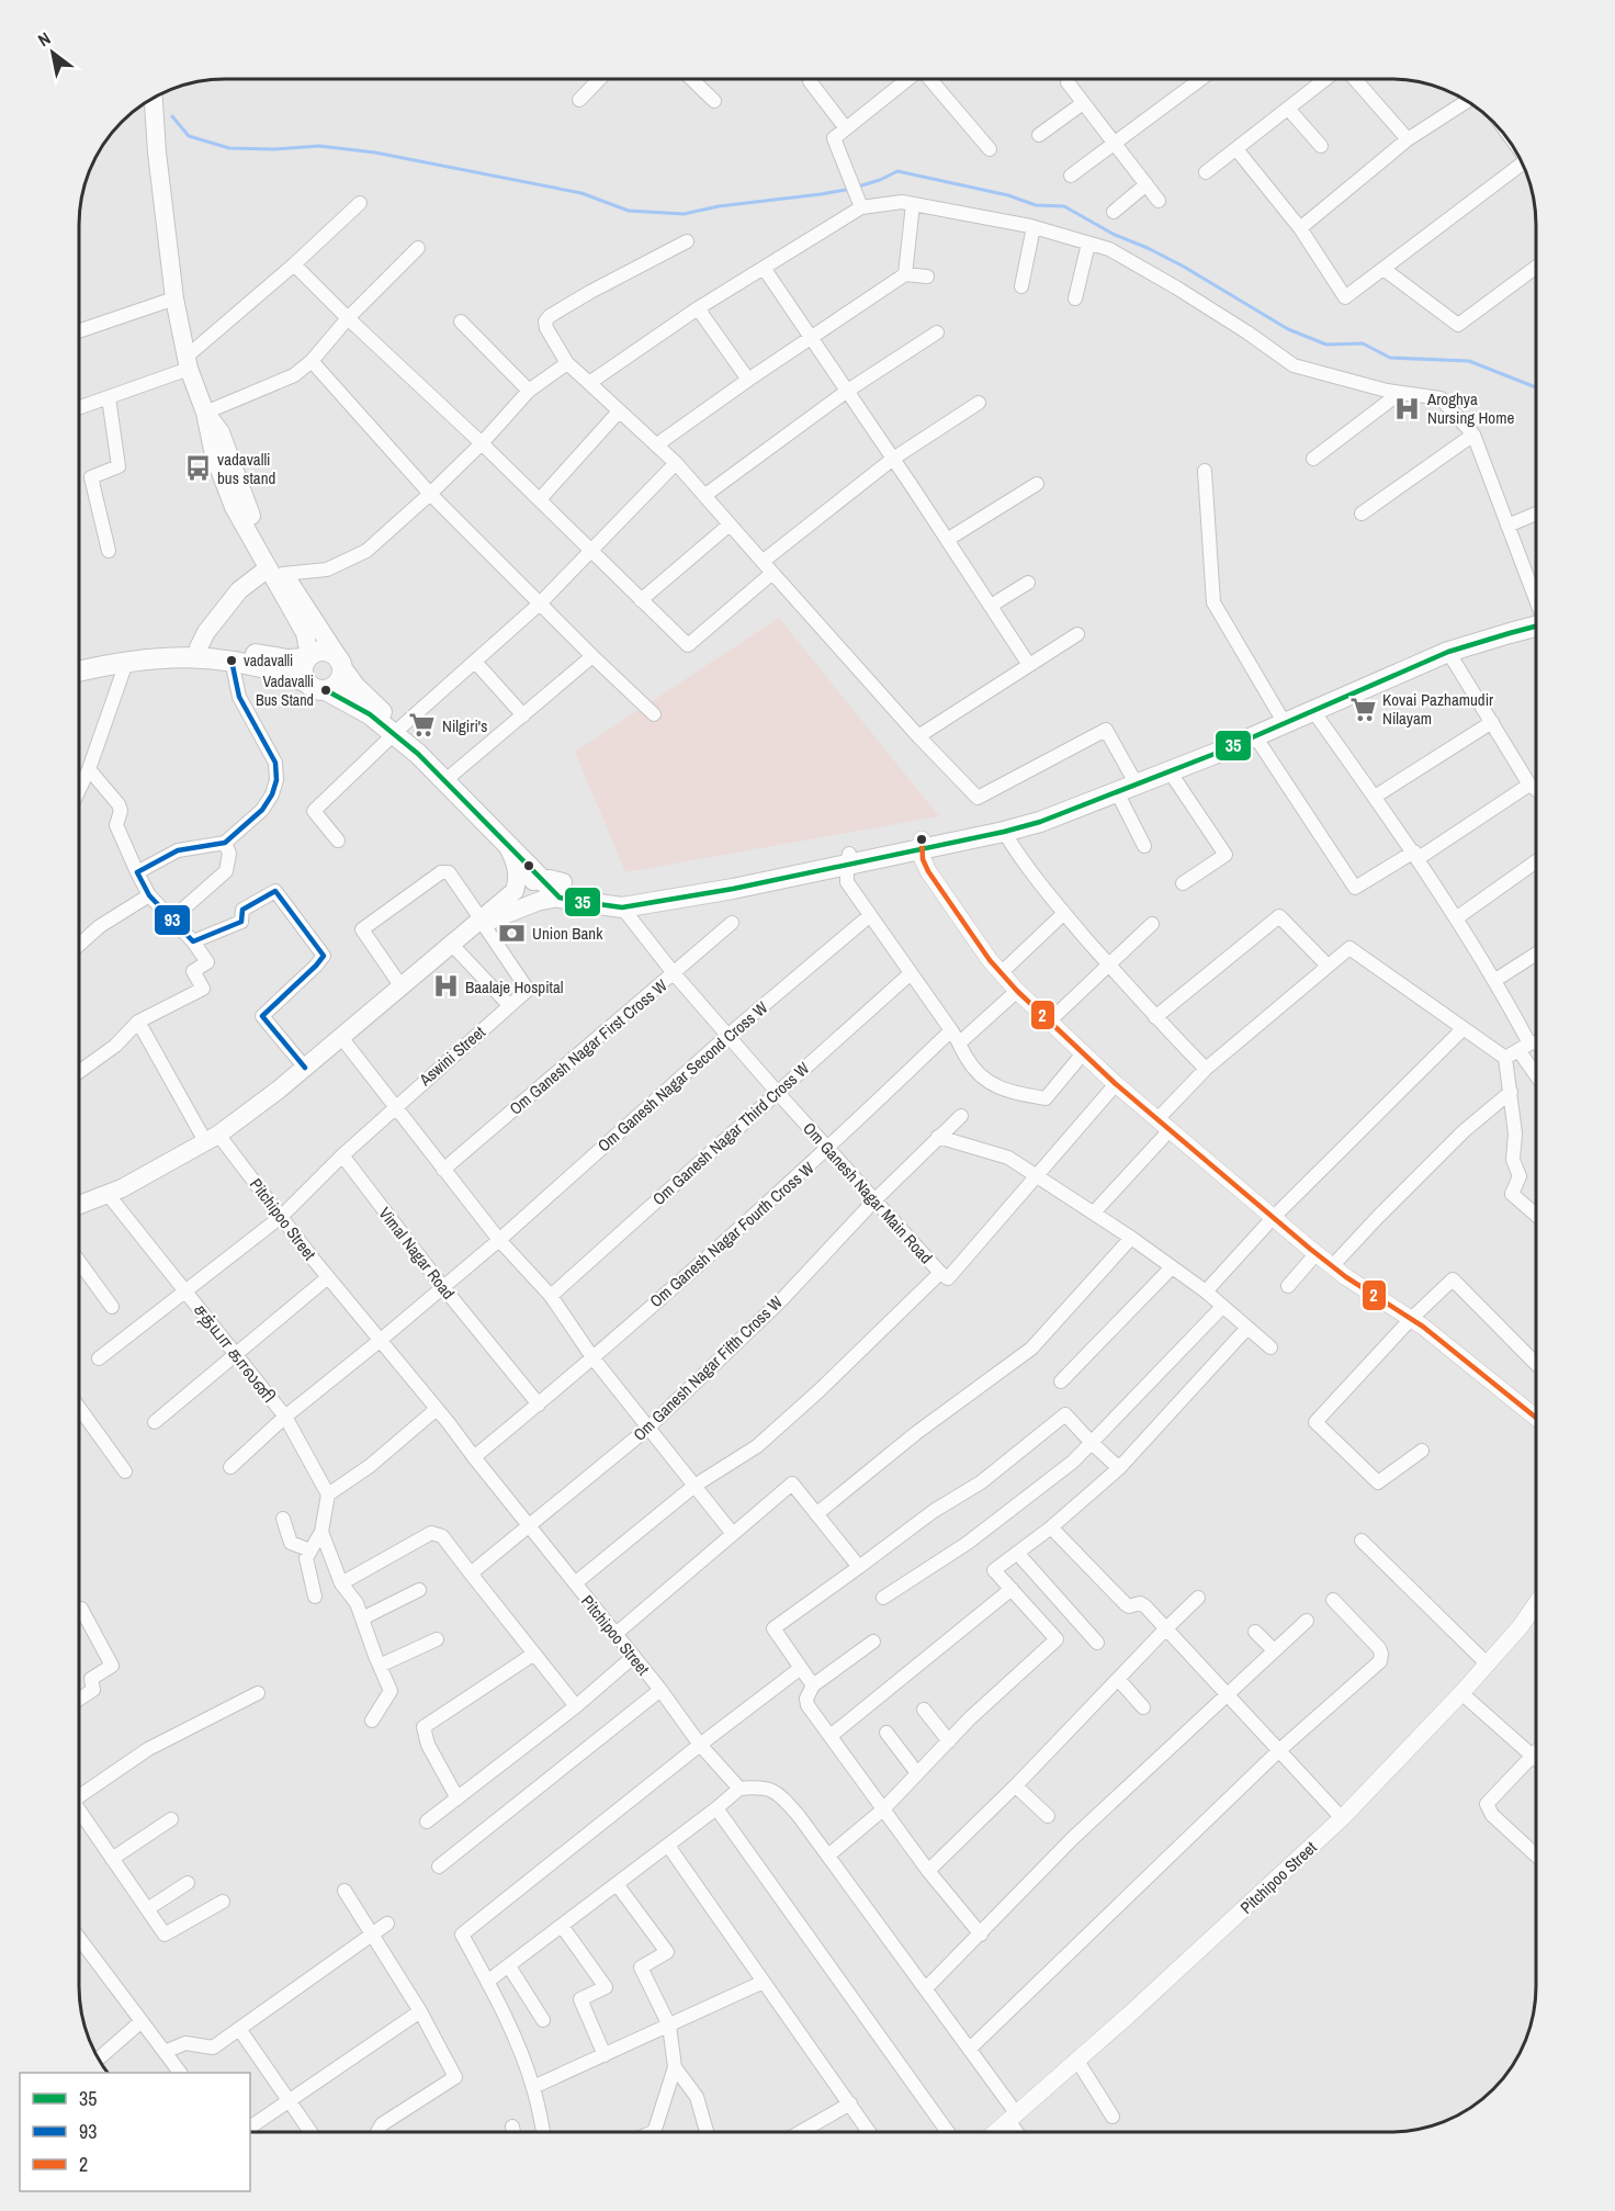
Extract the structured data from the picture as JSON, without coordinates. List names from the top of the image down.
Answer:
{
  "streets": {
    "street": [
      "Om Ganesh Nagar First Cross W",
      "Aswini Street",
      "Om Ganesh Nagar Second Cross W",
      "Om Ganesh Nagar Third Cross W",
      "Om Ganesh Nagar Main Road",
      "Pitchipoo Street",
      "Om Ganesh Nagar Fourth Cross W",
      "Vimal Nagar Road",
      "சத்யா காலனி",
      "Om Ganesh Nagar Fifth Cross W"
    ]
  },
  "crossings": [
    ["Om Ganesh Nagar First Cross W", "Om Ganesh Nagar Main Road"],
    ["Om Ganesh Nagar Second Cross W", "Om Ganesh Nagar Main Road"],
    ["Om Ganesh Nagar Second Cross W", "Vimal Nagar Road"],
    ["Om Ganesh Nagar Second Cross W", "சத்யா காலனி"],
    ["Om Ganesh Nagar Third Cross W", "Om Ganesh Nagar Main Road"],
    ["Om Ganesh Nagar Main Road", "Pitchipoo Street"],
    ["Om Ganesh Nagar Main Road", "Om Ganesh Nagar Fourth Cross W"],
    ["Om Ganesh Nagar Main Road", "Om Ganesh Nagar Fifth Cross W"],
    ["Pitchipoo Street", "Om Ganesh Nagar Fourth Cross W"],
    ["Pitchipoo Street", "சத்யா காலனி"],
    ["Pitchipoo Street", "Om Ganesh Nagar Fifth Cross W"],
    ["Om Ganesh Nagar Fourth Cross W", "Vimal Nagar Road"],
    ["Vimal Nagar Road", "சத்யா காலனி"]
  ],
  "places": {
    "hospital": ["Aroghya Nursing Home", "Baalaje Hospital"],
    "bus stop": ["vadavalli bus stand"],
    "other": ["vadavalli", "Vadavalli Bus Stand"],
    "supermarket": ["Kovai Pazhamudir Nilayam", "Nilgiri's"],
    "bank": ["Union Bank"]
  },
  "lines": ["transit line 35", "transit line 93", "transit line 2"],
  "legend": ["35", "93", "2"],
  "north": "top left"
}
